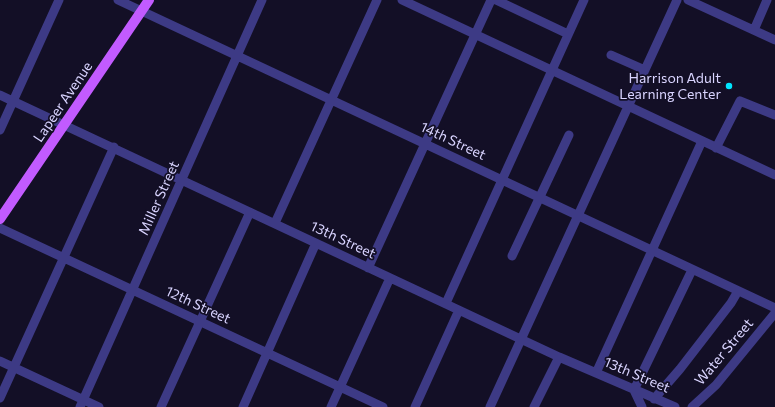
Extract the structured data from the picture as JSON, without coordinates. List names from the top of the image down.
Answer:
{
  "streets": {
    "main road": ["Lapeer Avenue"],
    "street": [
      "14th Street",
      "Miller Street",
      "13th Street",
      "12th Street",
      "Water Street"
    ]
  },
  "crossings": [
    ["Lapeer Avenue", "14th Street"],
    ["Lapeer Avenue", "13th Street"],
    ["14th Street", "Miller Street"],
    ["Miller Street", "13th Street"],
    ["Miller Street", "12th Street"]
  ],
  "places": ["Harrison Adult Learning Center"]
}
